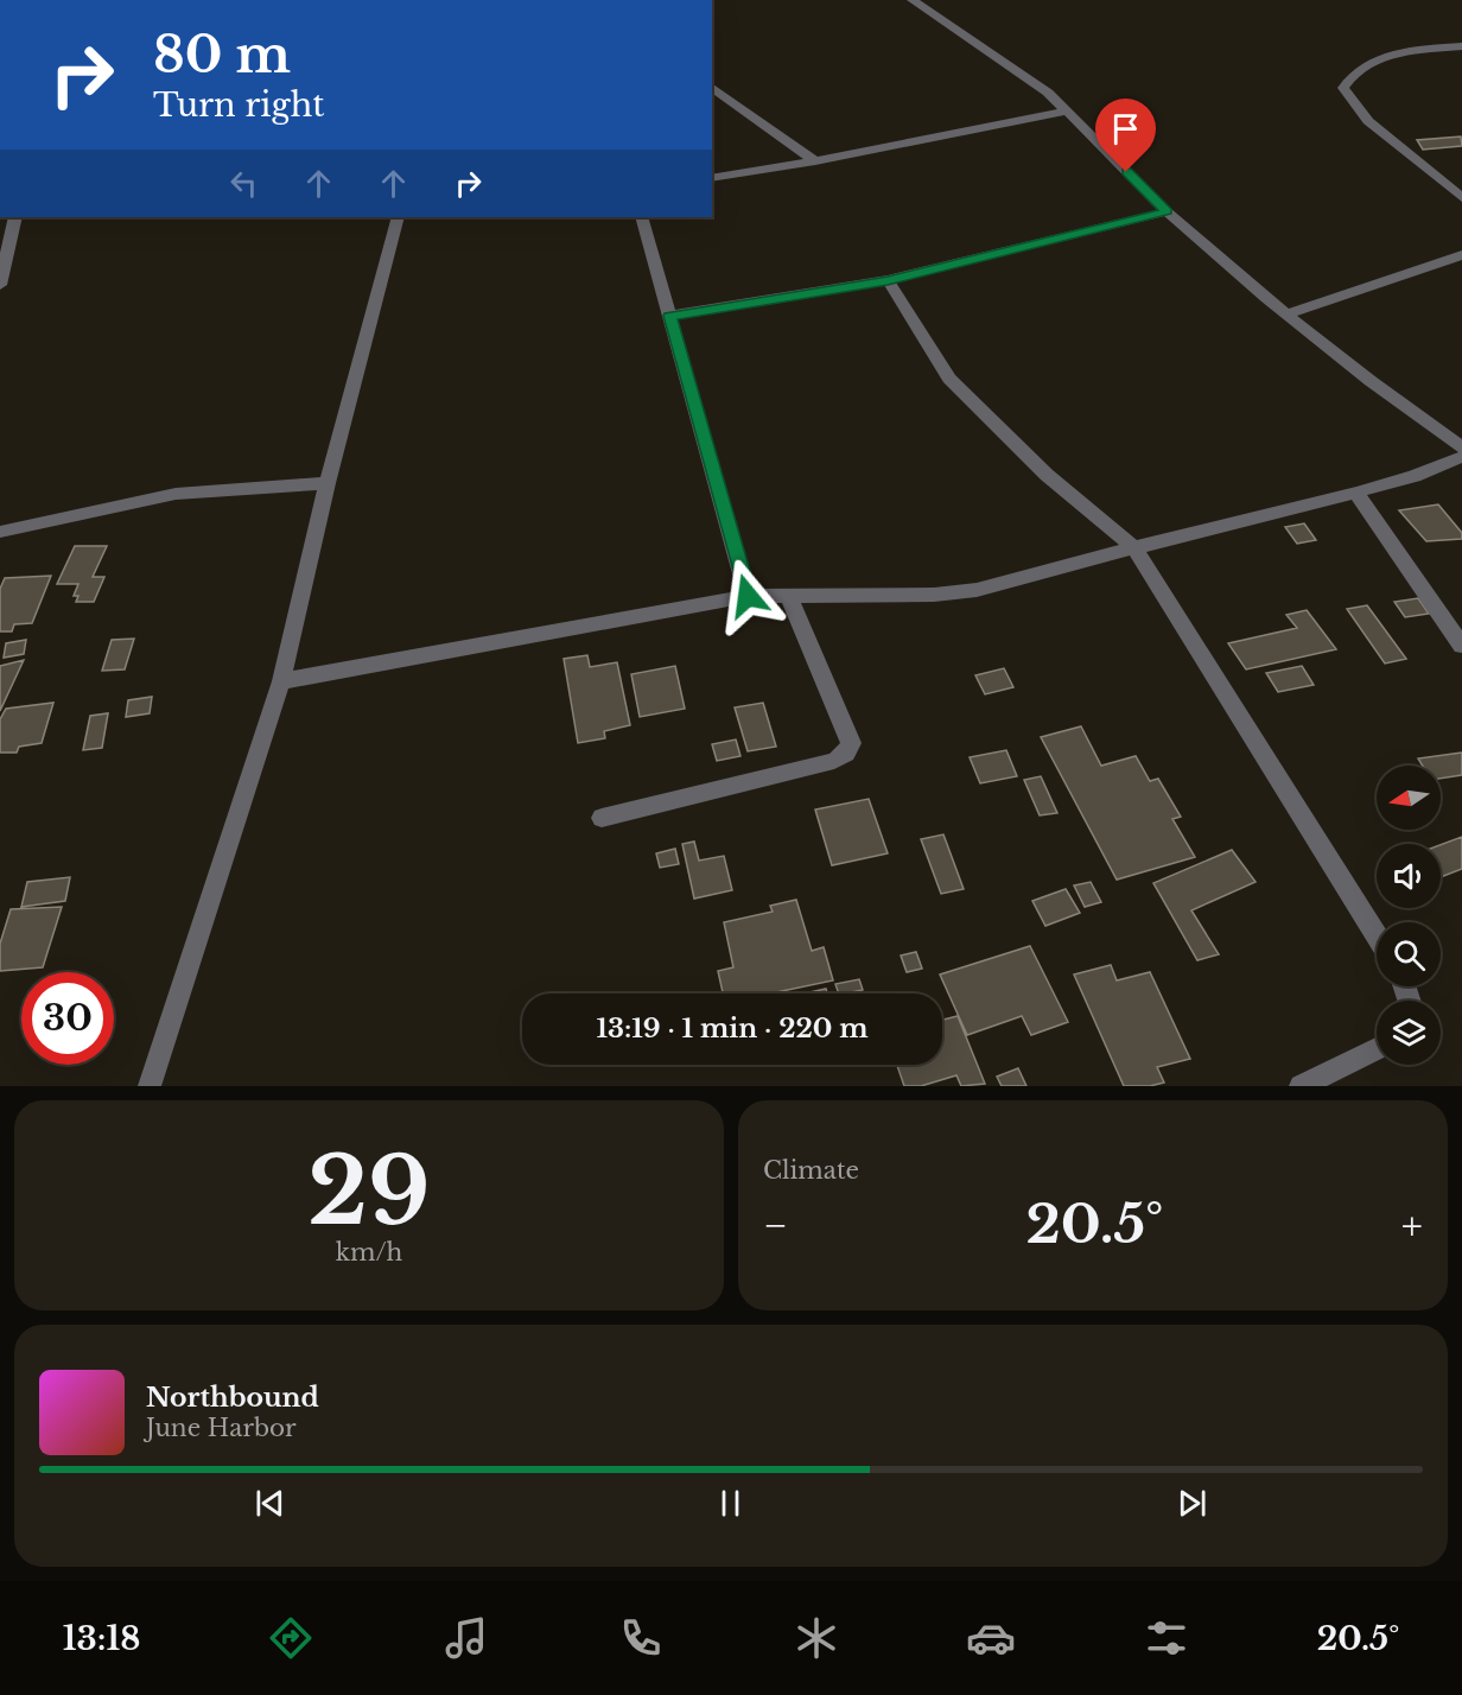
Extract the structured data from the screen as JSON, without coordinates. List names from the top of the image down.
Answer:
{
  "north": "left",
  "page": {
    "turn": ["80 m", "Turn right"],
    "limit": "30",
    "trip": "13:19 · 1 min · 220 m",
    "tile": [
      ["29", "km/h"],
      "Climate"
    ],
    "heat": ["−", "20.5°", "+"],
    "song": ["Northbound", "June Harbor"],
    "tabs": ["13:18", "20.5°"]
  }
}
